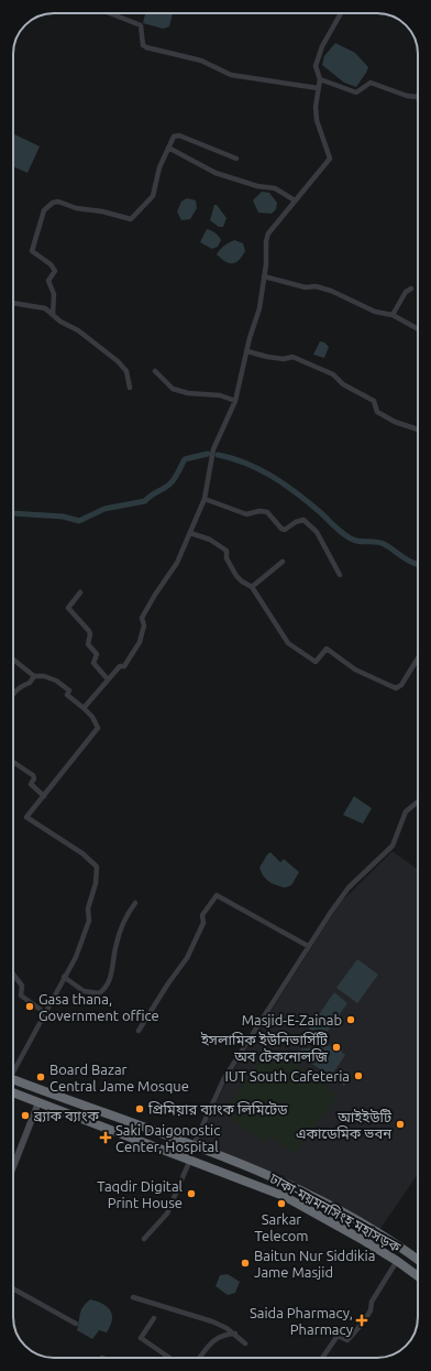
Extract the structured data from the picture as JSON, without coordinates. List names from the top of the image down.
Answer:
{
  "streets": {
    "highway": ["ঢাকা-ময়মনসিংহ মহাসড়ক"]
  },
  "places": {
    "other": [
      "Gasa thana, Government office",
      "Masjid-E-Zainab",
      "ইসলামিক ইউনিভার্সিটি অব টেকনোলজি",
      "IUT South Cafeteria",
      "Board Bazar Central Jame Mosque",
      "প্রিমিয়ার ব্যাংক লিমিটেড",
      "ব্র্যাক ব্যাংক",
      "আইইউটি একাডেমিক ভবন",
      "Taqdir Digital Print House",
      "Sarkar Telecom",
      "Baitun Nur Siddikia Jame Masjid"
    ],
    "health": ["Saki Daigonostic Center, Hospital", "Saida Pharmacy, Pharmacy"]
  }
}
